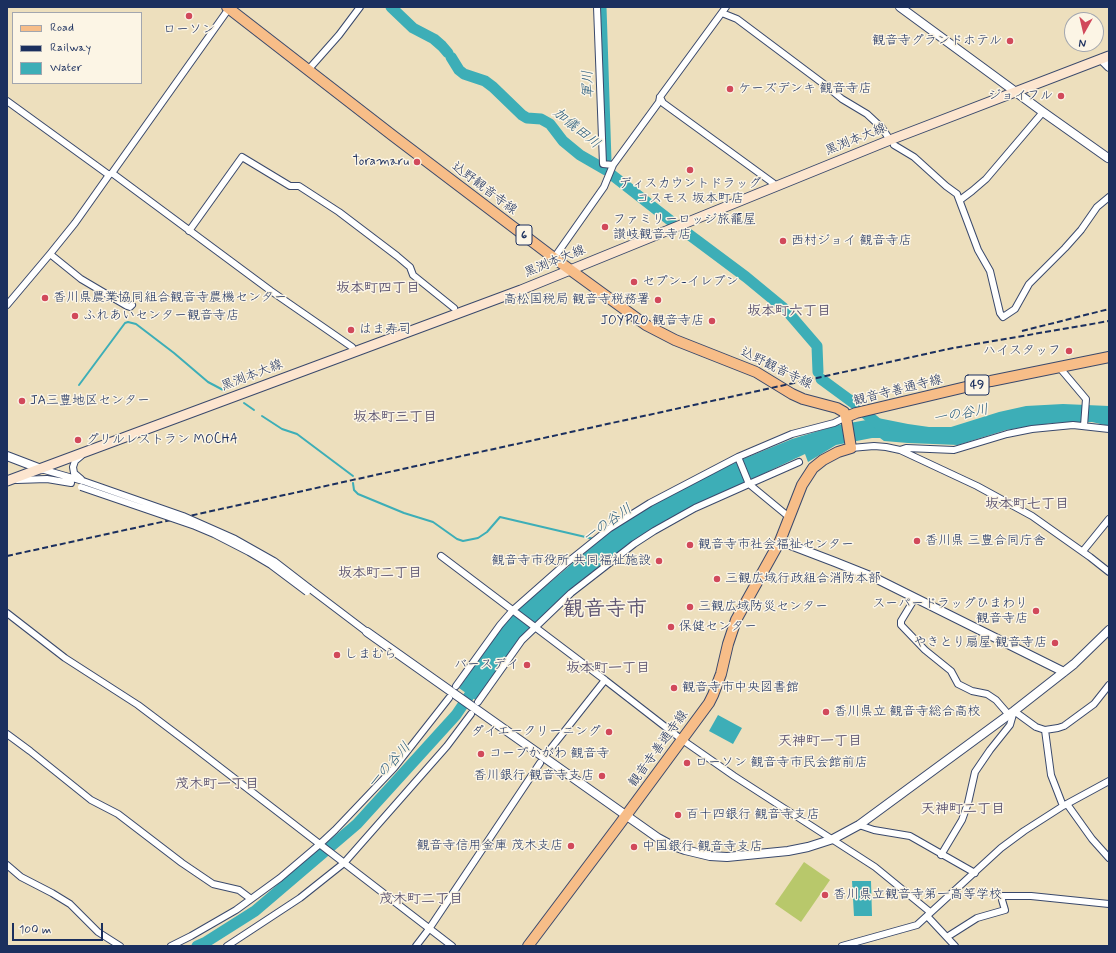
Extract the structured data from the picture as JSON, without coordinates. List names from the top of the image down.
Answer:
{
  "streets": {
    "main road": [
      "黒渕本大線",
      "込野観音寺線",
      "6",
      "49",
      "観音寺善通寺線"
    ]
  },
  "crossings": [
    ["黒渕本大線", "込野観音寺線"],
    ["込野観音寺線", "観音寺善通寺線"]
  ],
  "districts": [
    "坂本町四丁目",
    "坂本町六丁目",
    "坂本町三丁目",
    "坂本町七丁目",
    "坂本町二丁目",
    "観音寺市",
    "坂本町一丁目",
    "天神町一丁目",
    "茂木町一丁目",
    "天神町二丁目",
    "茂木町二丁目"
  ],
  "water": ["軍川", "加儀田川", "一の谷川"],
  "places": [
    "ローソン",
    "観音寺グランドホテル",
    "ケーズデンキ 観音寺店",
    "ジョイフル",
    "Toramaru",
    "ディスカウントドラッグ コスモス 坂本町店",
    "ファミリーロッジ旅籠屋 讃岐観音寺店",
    "西村ジョイ 観音寺店",
    "セブン-イレブン",
    "香川県農業協同組合観音寺農機センター",
    "高松国税局 観音寺税務署",
    "ふれあいセンター観音寺店",
    "JOYPRO 観音寺店",
    "はま寿司",
    "ハイスタッフ",
    "JA三豊地区センター",
    "グリルレストラン MOCHA",
    "香川県 三豊合同庁舎",
    "観音寺市社会福祉センター",
    "観音寺市役所 共同福祉施設",
    "三観広域行政組合消防本部",
    "三観広域防災センター",
    "スーパードラッグひまわり 観音寺店",
    "保健センター",
    "やきとり扇屋 観音寺店",
    "しまむら",
    "バースデイ",
    "観音寺市中央図書館",
    "香川県立 観音寺総合高校",
    "ダイエークリーニング",
    "コープかがわ 観音寺",
    "ローソン 観音寺市民会館前店",
    "香川銀行 観音寺支店",
    "百十四銀行 観音寺支店",
    "観音寺信用金庫 茂木支店",
    "中国銀行 観音寺支店",
    "香川県立観音寺第一高等学校"
  ],
  "legend": ["Road", "Railway", "Water"],
  "scale_bar": "100 m",
  "north": "bottom"
}
